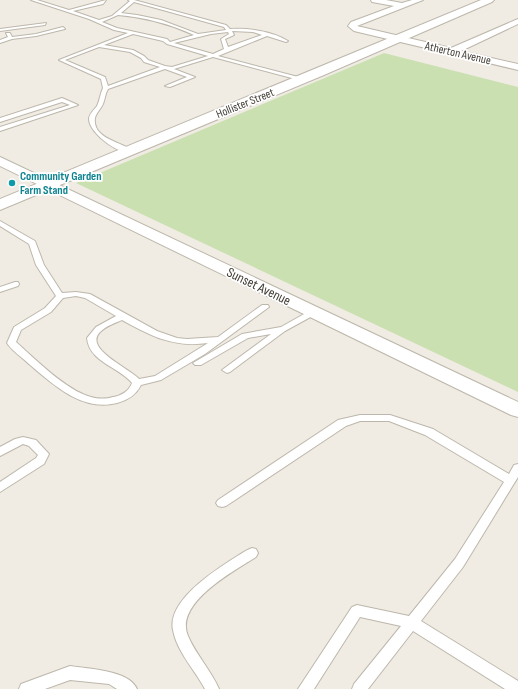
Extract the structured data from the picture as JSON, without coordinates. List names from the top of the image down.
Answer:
{
  "streets": {
    "street": ["Atherton Avenue", "Hollister Street", "Sunset Avenue"]
  },
  "crossings": [
    ["Atherton Avenue", "Hollister Street"],
    ["Hollister Street", "Sunset Avenue"]
  ],
  "places": ["Community Garden Farm Stand"]
}
